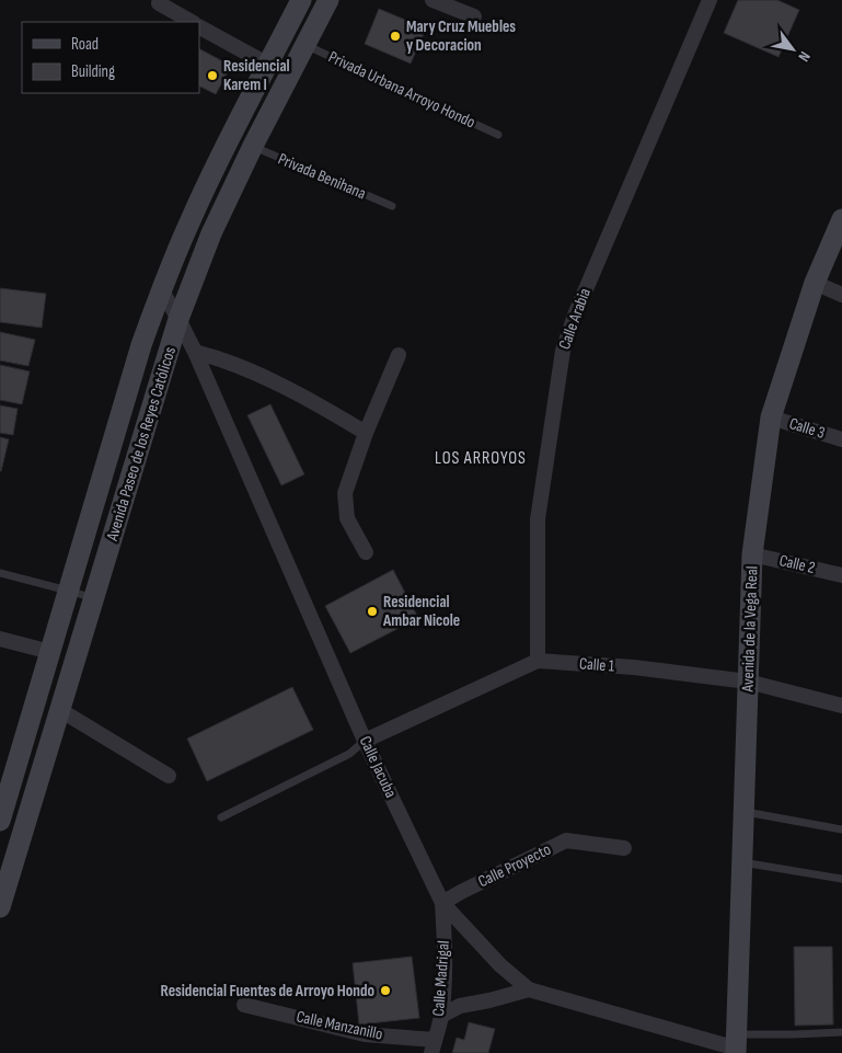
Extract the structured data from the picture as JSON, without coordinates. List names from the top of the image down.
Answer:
{
  "streets": {
    "main road": ["Avenida Paseo de los Reyes Católicos", "Avenida de la Vega Real"],
    "street": [
      "Calle Arabia",
      "Calle 3",
      "Calle 2",
      "Calle 1",
      "Calle Jacuba",
      "Calle Proyecto",
      "Calle Madrigal",
      "Calle Manzanillo"
    ],
    "lane": ["Privada Urbana Arroyo Hondo", "Privada Benihana"]
  },
  "crossings": [
    ["Privada Urbana Arroyo Hondo", "Avenida Paseo de los Reyes Católicos"],
    ["Privada Benihana", "Avenida Paseo de los Reyes Católicos"],
    ["Calle Arabia", "Calle 1"],
    ["Calle 3", "Avenida de la Vega Real"],
    ["Avenida Paseo de los Reyes Católicos", "Calle Jacuba"],
    ["Calle 2", "Avenida de la Vega Real"],
    ["Avenida de la Vega Real", "Calle 1"],
    ["Avenida de la Vega Real", "Calle Jacuba"],
    ["Calle 1", "Calle Jacuba"],
    ["Calle Jacuba", "Calle Proyecto"],
    ["Calle Jacuba", "Calle Madrigal"],
    ["Calle Proyecto", "Calle Madrigal"],
    ["Calle Madrigal", "Calle Manzanillo"]
  ],
  "districts": ["LOS ARROYOS"],
  "places": [
    "Mary Cruz Muebles y Decoracion",
    "Residencial Karem I",
    "Residencial Ambar Nicole",
    "Residencial Fuentes de Arroyo Hondo"
  ],
  "legend": ["Road", "Building"],
  "north": "bottom right"
}
